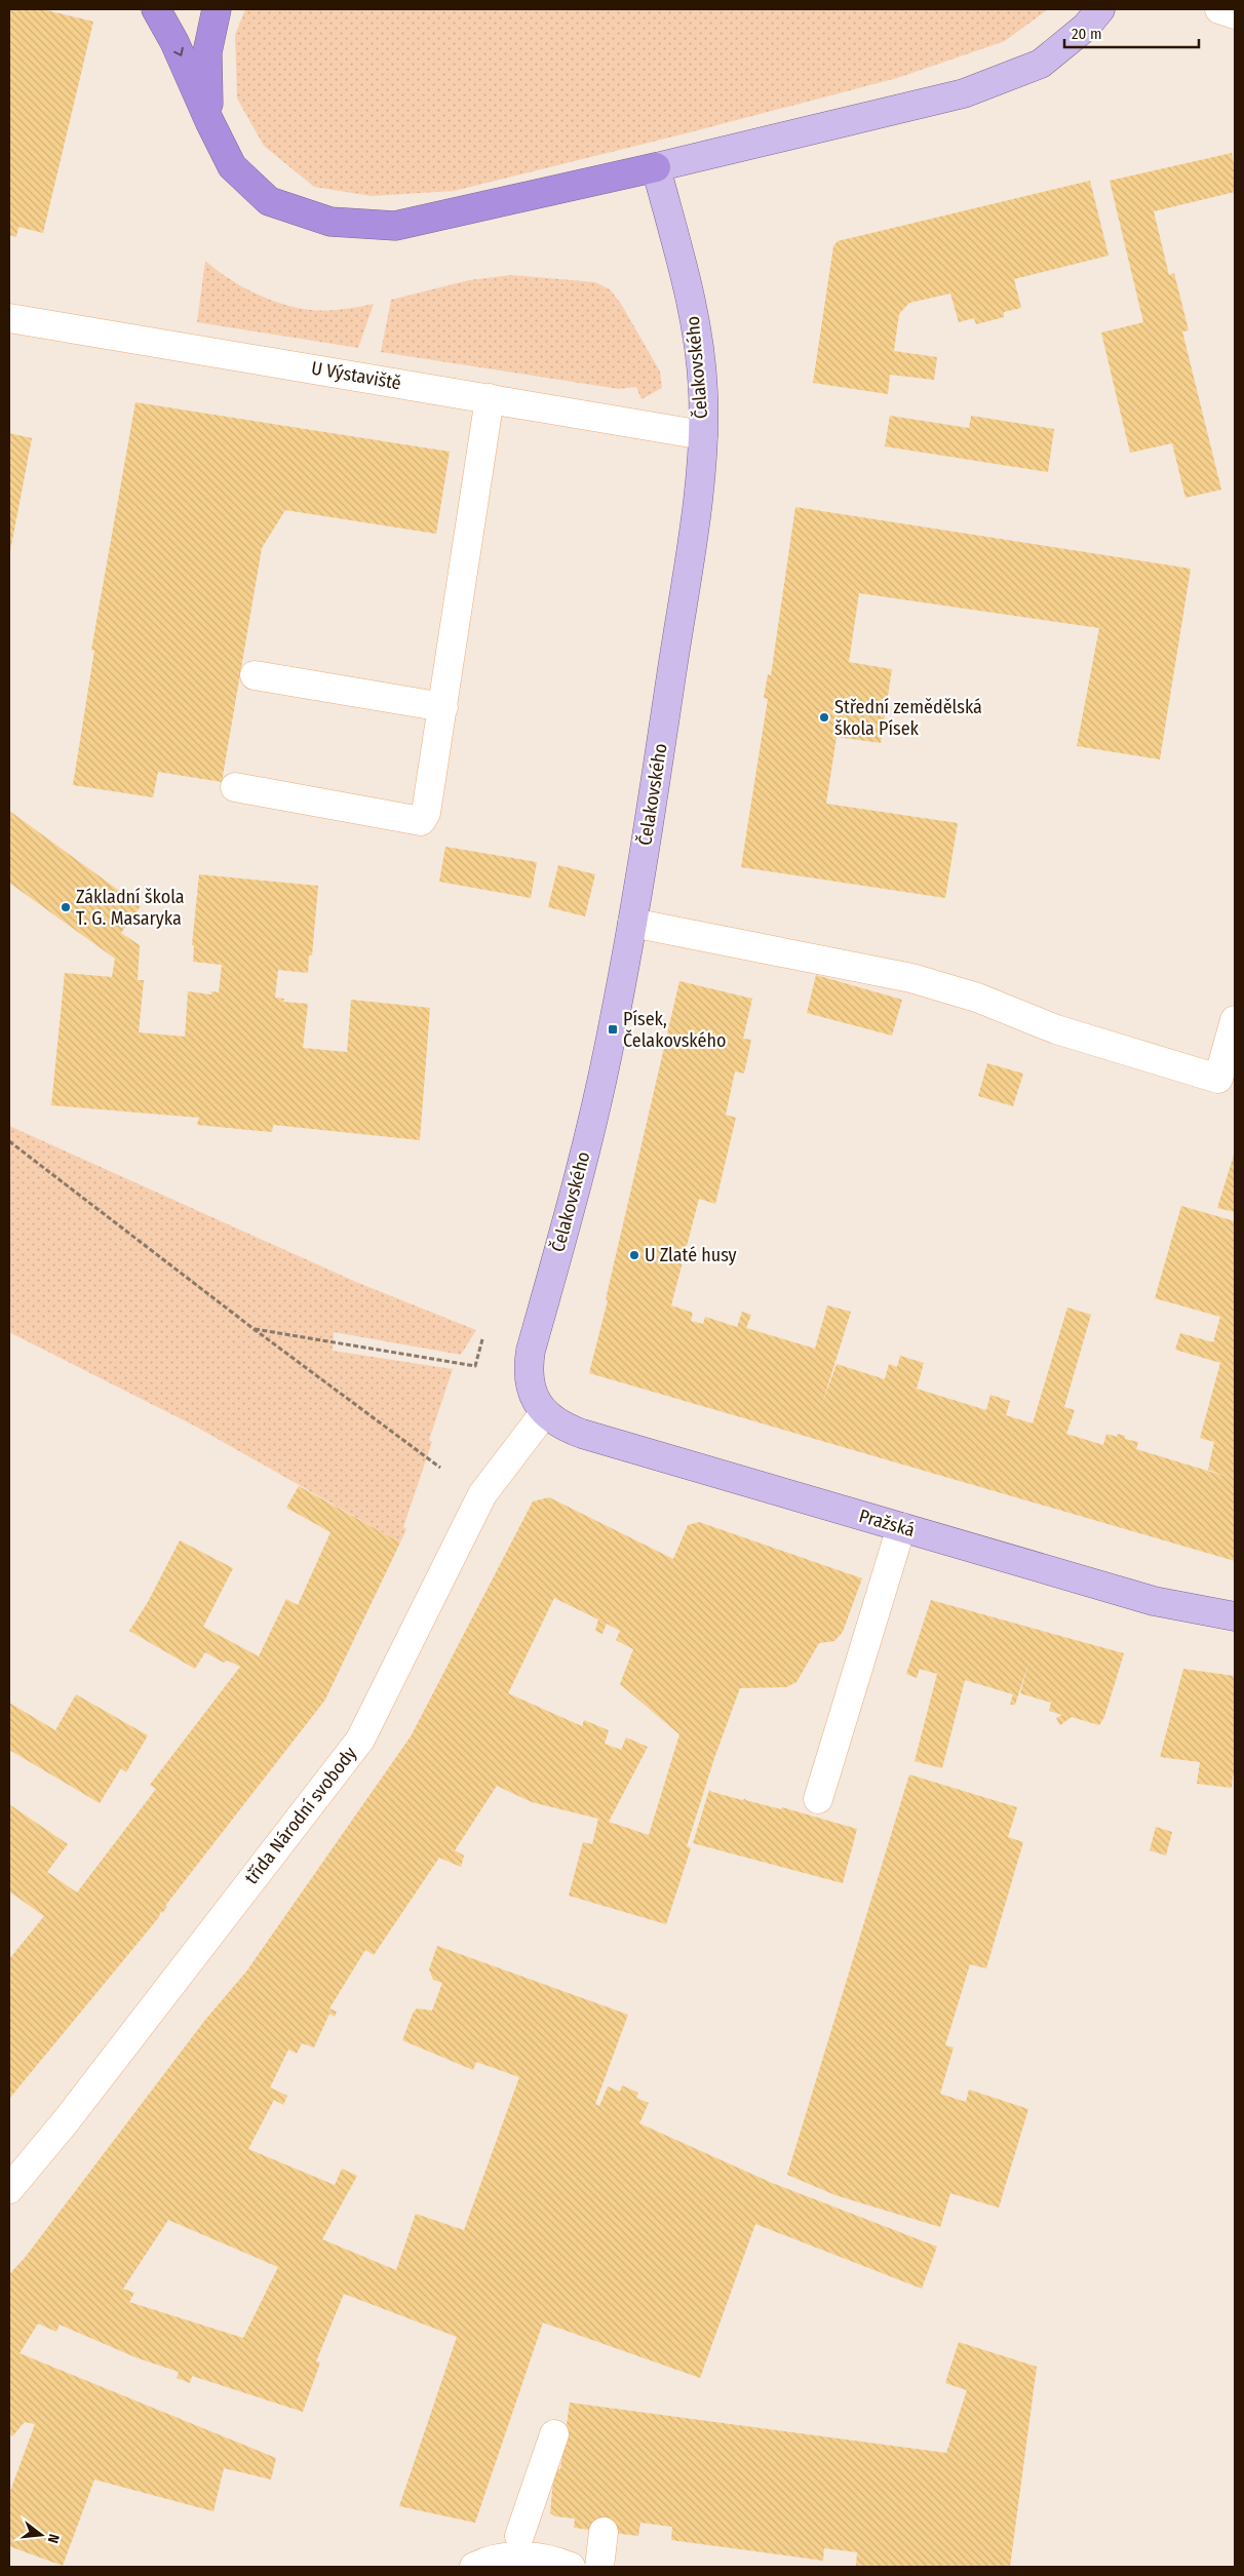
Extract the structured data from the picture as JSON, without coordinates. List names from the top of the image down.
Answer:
{
  "streets": {
    "main road": ["Čelakovského", "Pražská"],
    "street": ["U Výstaviště", "třída Národní svobody"]
  },
  "crossings": [
    ["Čelakovského", "U Výstaviště"],
    ["Čelakovského", "Pražská"],
    ["Čelakovského", "třída Národní svobody"],
    ["Pražská", "třída Národní svobody"]
  ],
  "places": {
    "other": ["Střední zemědělská škola Písek", "Základní škola T. G. Masaryka", "U Zlaté husy"],
    "transit": ["Písek, Čelakovského"]
  },
  "scale_bar": "20 m",
  "north": "right"
}
